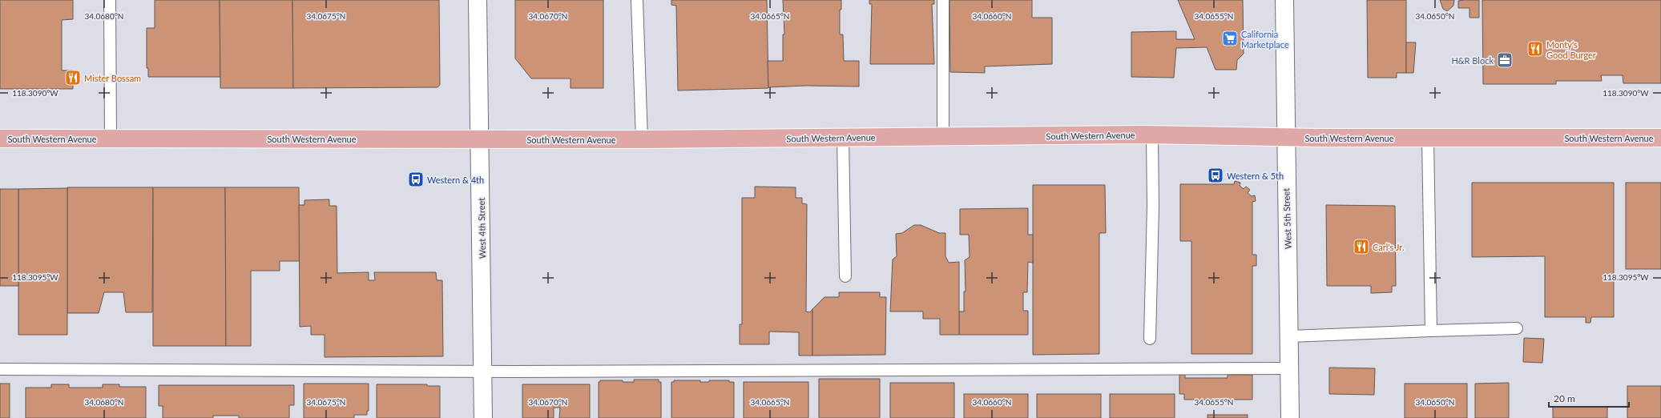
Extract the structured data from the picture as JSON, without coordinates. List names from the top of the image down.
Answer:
{
  "streets": {
    "main road": ["South Western Avenue"],
    "street": ["West 5th Street", "West 4th Street"]
  },
  "crossings": [
    ["South Western Avenue", "West 5th Street"],
    ["South Western Avenue", "West 4th Street"]
  ],
  "places": {
    "supermarket": ["California Marketplace"],
    "restaurant": ["Monty's Good Burger", "Mister Bossam", "Carl's Jr."],
    "office": ["H&R Block"],
    "bus stop": ["Western & 5th", "Western & 4th"]
  },
  "scale_bar": "20 m",
  "coordinates": [
    "34.0680°N",
    "34.0675°N",
    "34.0670°N",
    "34.0665°N",
    "34.0660°N",
    "34.0655°N",
    "34.0650°N",
    "118.3090°W",
    "118.3095°W"
  ]
}
